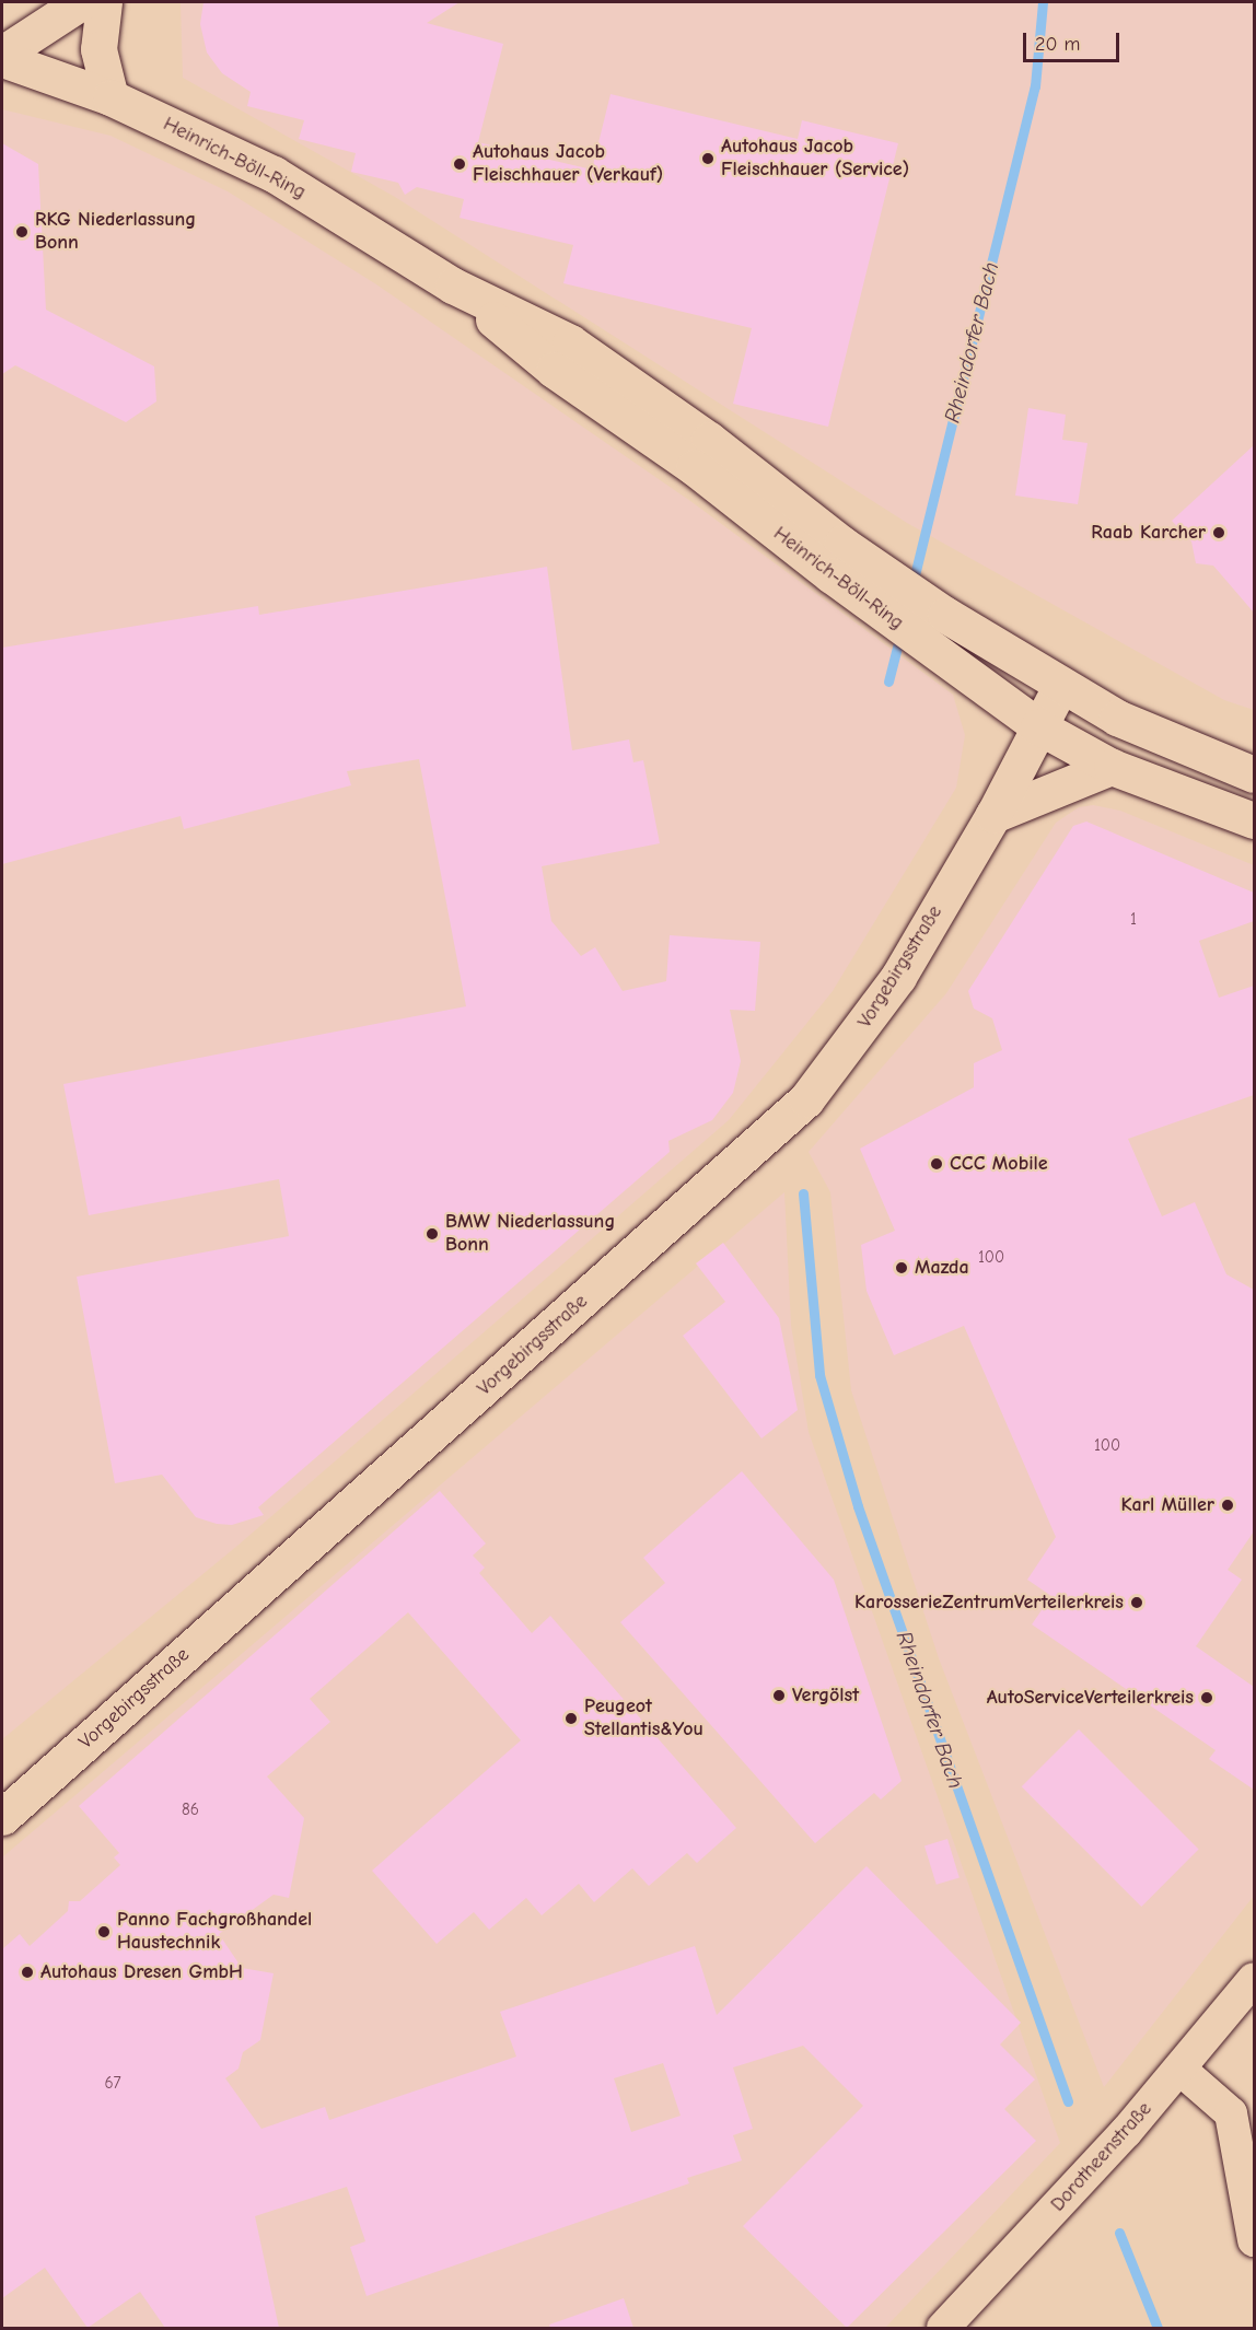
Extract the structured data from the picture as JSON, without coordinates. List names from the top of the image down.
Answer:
{
  "streets": {
    "main road": ["Heinrich-Böll-Ring", "Vorgebirgsstraße"],
    "street": ["Dorotheenstraße"]
  },
  "crossings": [
    ["Heinrich-Böll-Ring", "Vorgebirgsstraße"]
  ],
  "water": ["Rheindorfer Bach"],
  "places": [
    "Autohaus Jacob Fleischhauer (Service)",
    "Autohaus Jacob Fleischhauer (Verkauf)",
    "RKG Niederlassung Bonn",
    "Raab Karcher",
    "CCC Mobile",
    "BMW Niederlassung Bonn",
    "Mazda",
    "Karl Müller",
    "KarosserieZentrumVerteilerkreis",
    "Vergölst",
    "AutoServiceVerteilerkreis",
    "Peugeot Stellantis&You",
    "Panno Fachgroßhandel Haustechnik",
    "Autohaus Dresen GmbH"
  ],
  "house_numbers": [
    "1",
    "100",
    "100",
    "86",
    "67"
  ],
  "scale_bar": "20 m"
}
